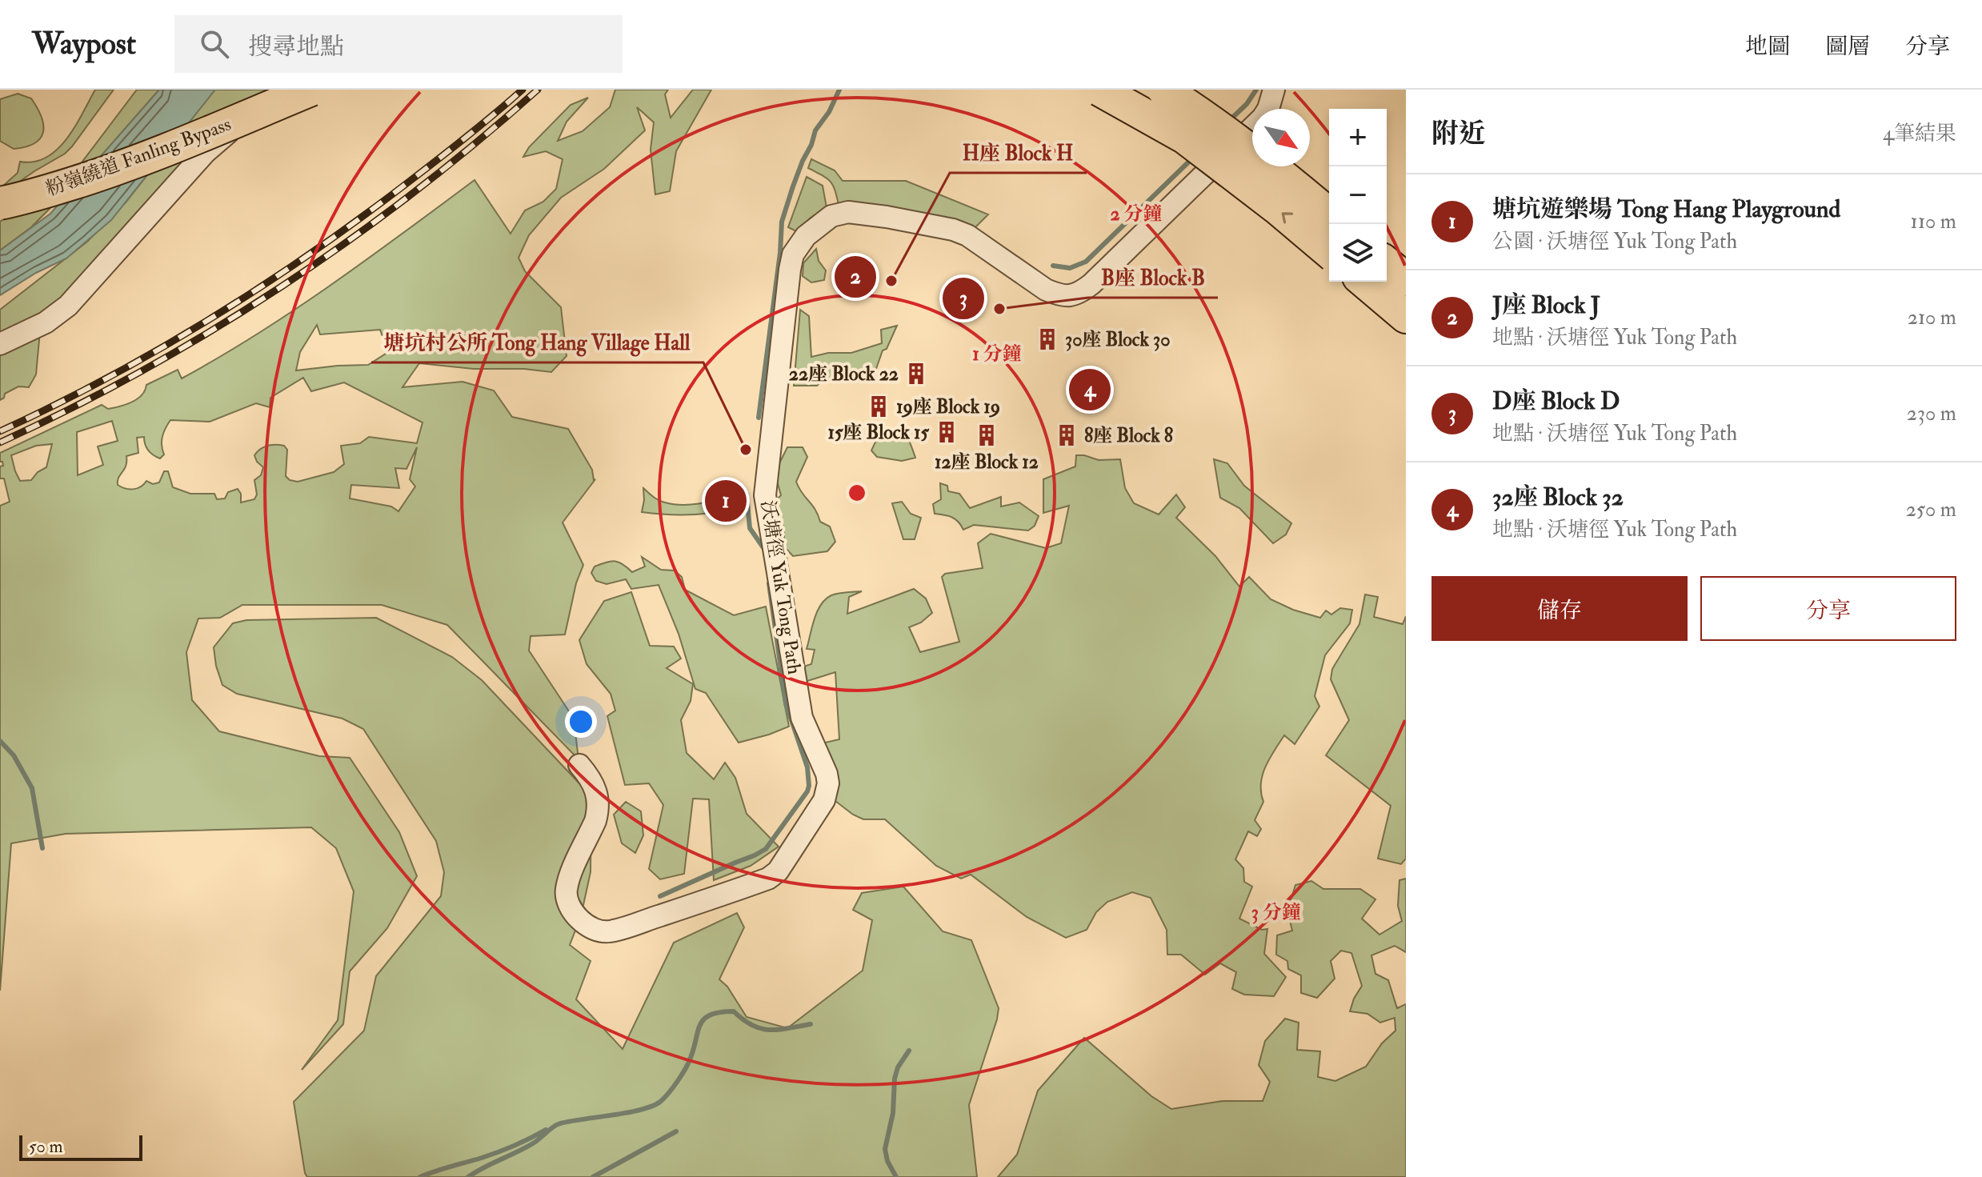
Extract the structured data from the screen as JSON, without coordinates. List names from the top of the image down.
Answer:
{
  "streets": {
    "highway": ["粉嶺繞道 Fanling Bypass"],
    "street": ["沃塘徑 Yuk Tong Path"]
  },
  "places": {
    "other": ["H座 Block H", "B座 Block B", "塘坑村公所 Tong Hang Village Hall"],
    "building": [
      "30座 Block 30",
      "22座 Block 22",
      "19座 Block 19",
      "15座 Block 15",
      "12座 Block 12",
      "8座 Block 8"
    ]
  },
  "scale_bar": "50 m",
  "north": "bottom right",
  "page": {
    "header": "Waypost",
    "search": "搜尋地點",
    "nav": ["地圖", "圖層", "分享"],
    "heading": ["附近", "4筆結果"],
    "map_buttons": ["+", "−"],
    "list": [
      {
        "mark": "1",
        "name": "塘坑遊樂場 Tong Hang Playground",
        "note": "公園 · 沃塘徑 Yuk Tong Path",
        "value": "110 m"
      },
      {
        "mark": "2",
        "name": "J座 Block J",
        "note": "地點 · 沃塘徑 Yuk Tong Path",
        "value": "210 m"
      },
      {
        "mark": "3",
        "name": "D座 Block D",
        "note": "地點 · 沃塘徑 Yuk Tong Path",
        "value": "230 m"
      },
      {
        "mark": "4",
        "name": "32座 Block 32",
        "note": "地點 · 沃塘徑 Yuk Tong Path",
        "value": "250 m"
      }
    ],
    "pins": [
      "2",
      "3",
      "4",
      "1"
    ],
    "buttons": ["儲存", "分享"],
    "scale": "50 m"
  },
  "rings": ["2 分鐘", "1 分鐘", "3 分鐘"]
}
